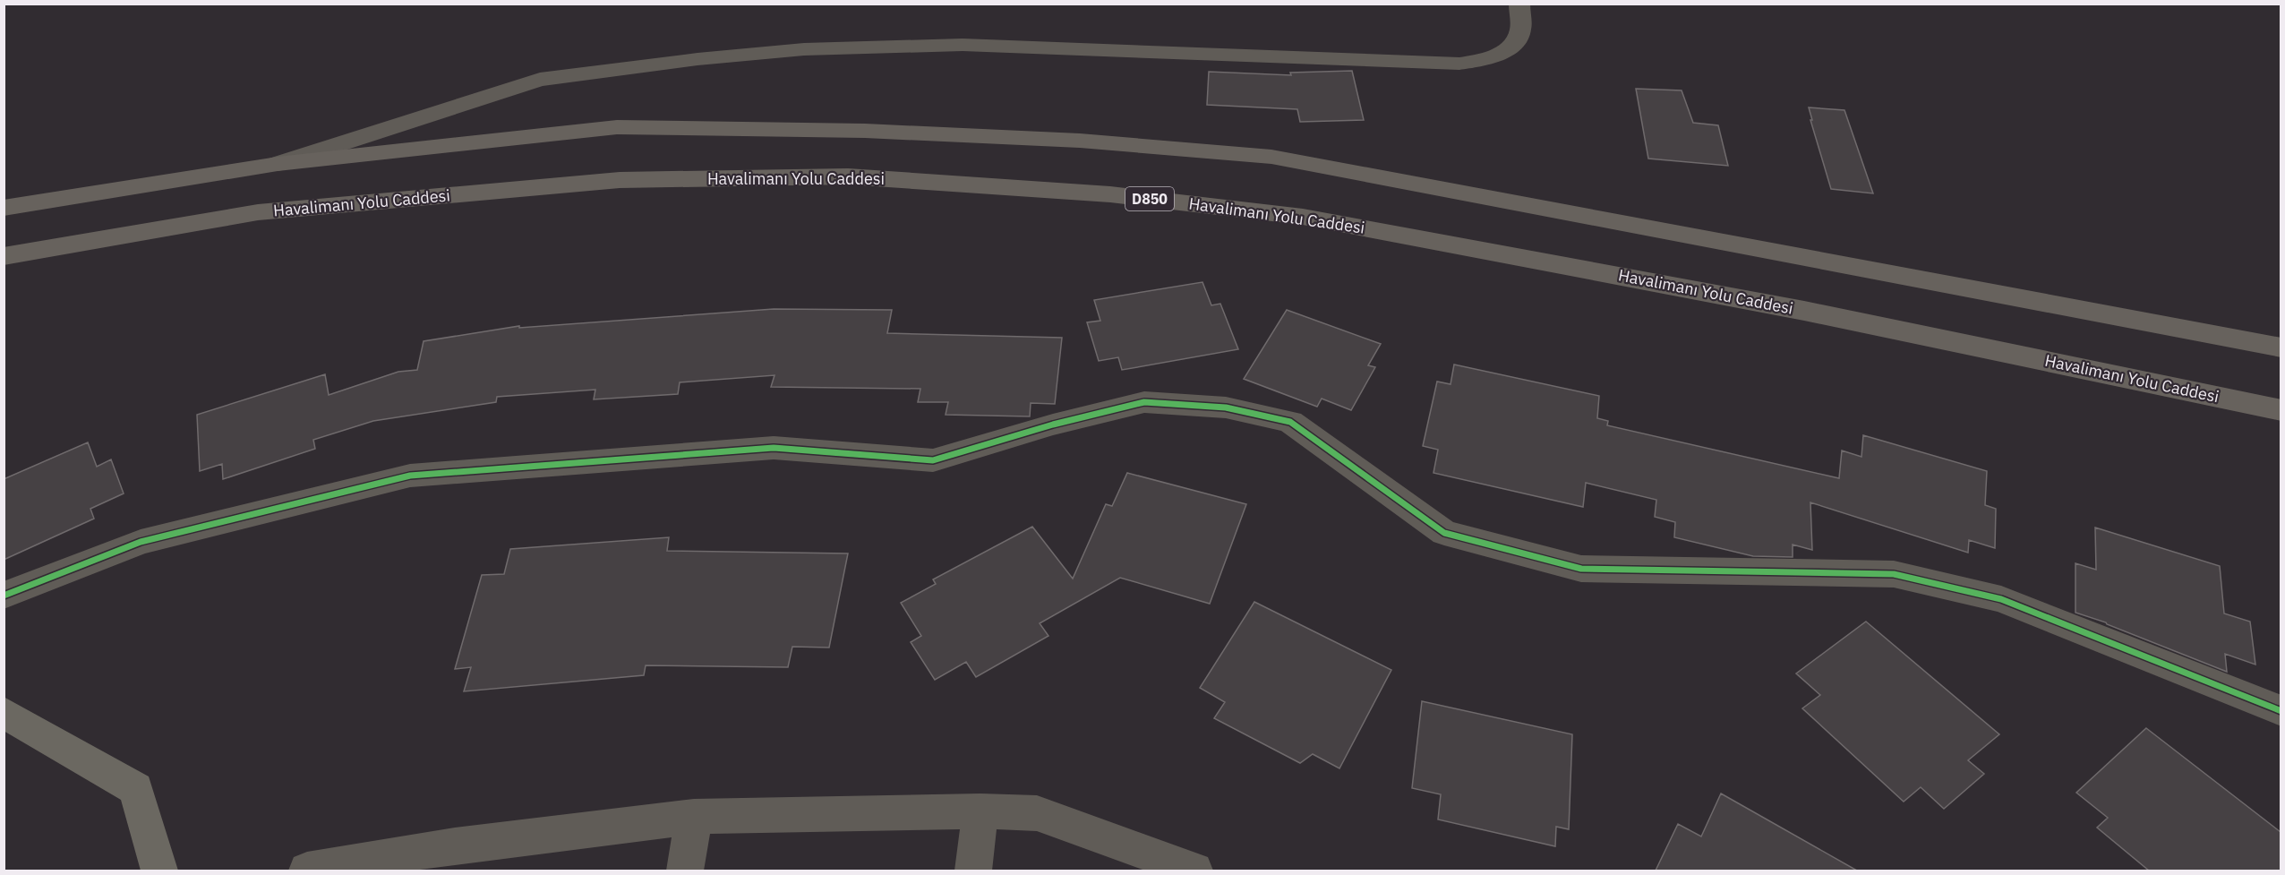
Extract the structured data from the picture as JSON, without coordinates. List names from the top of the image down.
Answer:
{
  "streets": {
    "highway": ["Havalimanı Yolu Caddesi", "D850"]
  }
}
